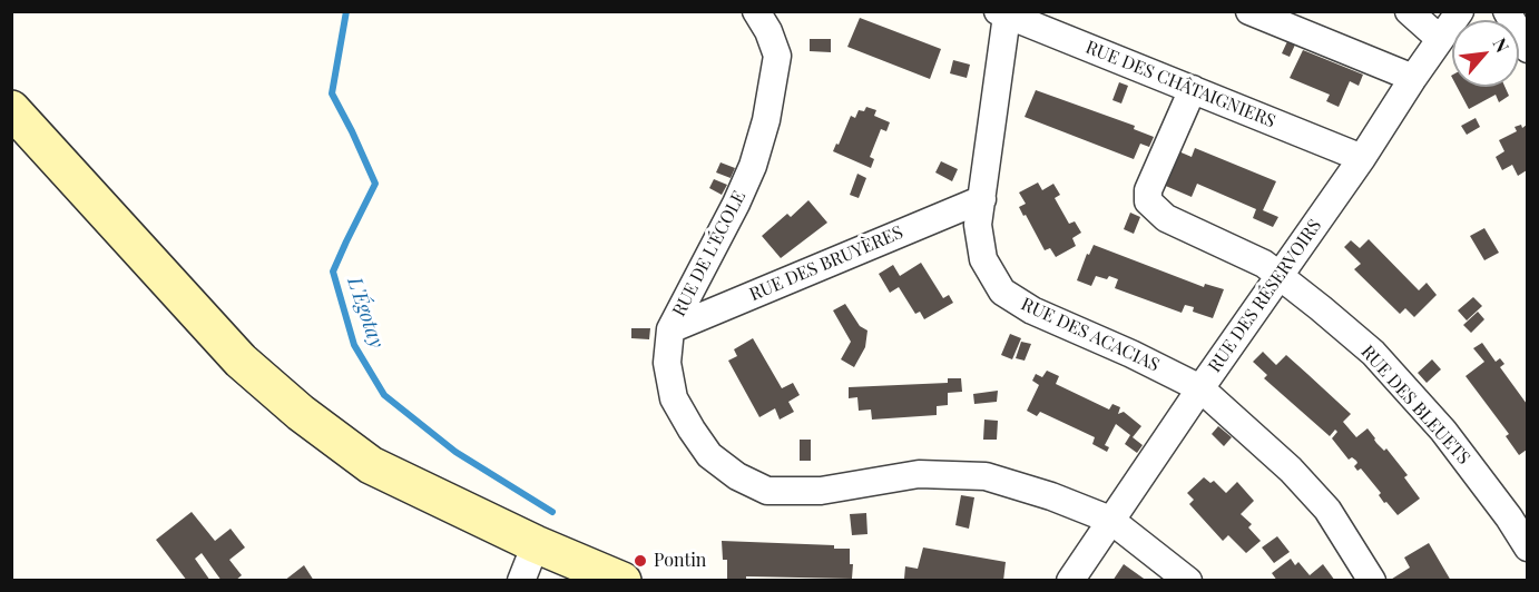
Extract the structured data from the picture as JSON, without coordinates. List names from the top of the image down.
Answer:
{
  "streets": {
    "street": [
      "RUE DES CHÂTAIGNIERS",
      "RUE DE L'ÉCOLE",
      "RUE DES BRUYÈRES",
      "RUE DES RÉSERVOIRS",
      "RUE DES ACACIAS",
      "RUE DES BLEUETS"
    ]
  },
  "crossings": [
    ["RUE DES CHÂTAIGNIERS", "RUE DES RÉSERVOIRS"],
    ["RUE DES CHÂTAIGNIERS", "RUE DES ACACIAS"],
    ["RUE DES CHÂTAIGNIERS", "RUE DES BLEUETS"],
    ["RUE DE L'ÉCOLE", "RUE DES BRUYÈRES"],
    ["RUE DE L'ÉCOLE", "RUE DES RÉSERVOIRS"],
    ["RUE DES BRUYÈRES", "RUE DES ACACIAS"],
    ["RUE DES RÉSERVOIRS", "RUE DES ACACIAS"],
    ["RUE DES RÉSERVOIRS", "RUE DES BLEUETS"]
  ],
  "water": ["L'Égotay"],
  "places": ["Pontin"],
  "north": "top right"
}
